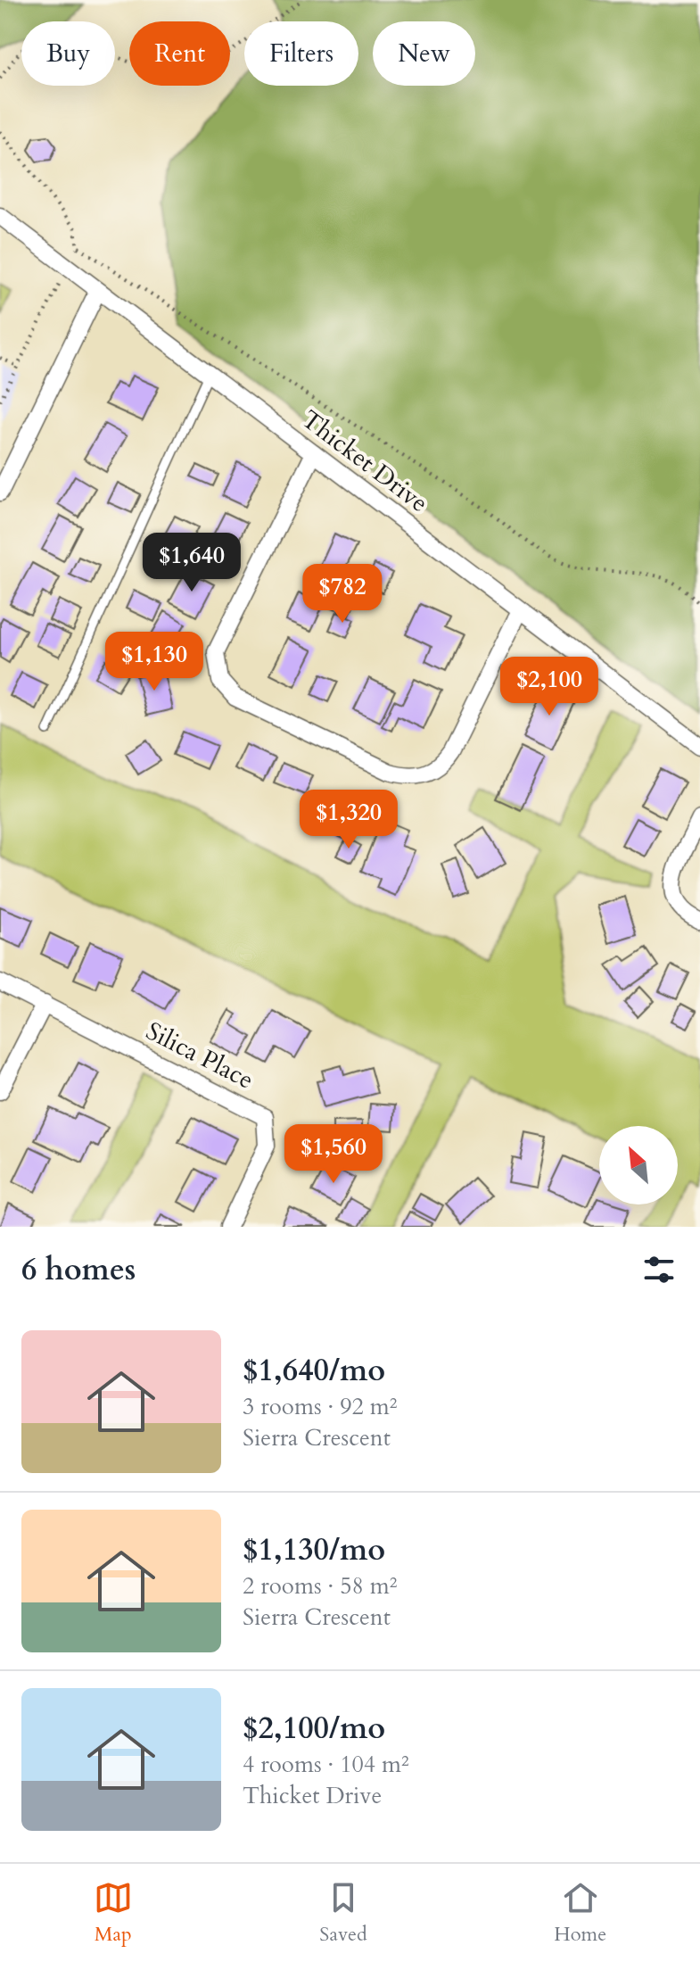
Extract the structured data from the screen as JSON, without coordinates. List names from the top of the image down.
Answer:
{
  "streets": {
    "street": ["Thicket Drive", "Silica Place"]
  },
  "north": "top left",
  "page": {
    "chip": [
      "Buy",
      "Rent",
      "Filters",
      "New"
    ],
    "price": [
      "$1,640",
      "$782",
      "$1,130",
      "$2,100",
      "$1,320",
      "$1,560"
    ],
    "heading": "6 homes",
    "list": [
      {
        "name": "$1,640/mo",
        "note": "3 rooms · 92 m² · Sierra Crescent"
      },
      {
        "name": "$1,130/mo",
        "note": "2 rooms · 58 m² · Sierra Crescent"
      },
      {
        "name": "$2,100/mo",
        "note": "4 rooms · 104 m² · Thicket Drive"
      }
    ],
    "tabs": ["Map", "Saved", "Home"]
  }
}
